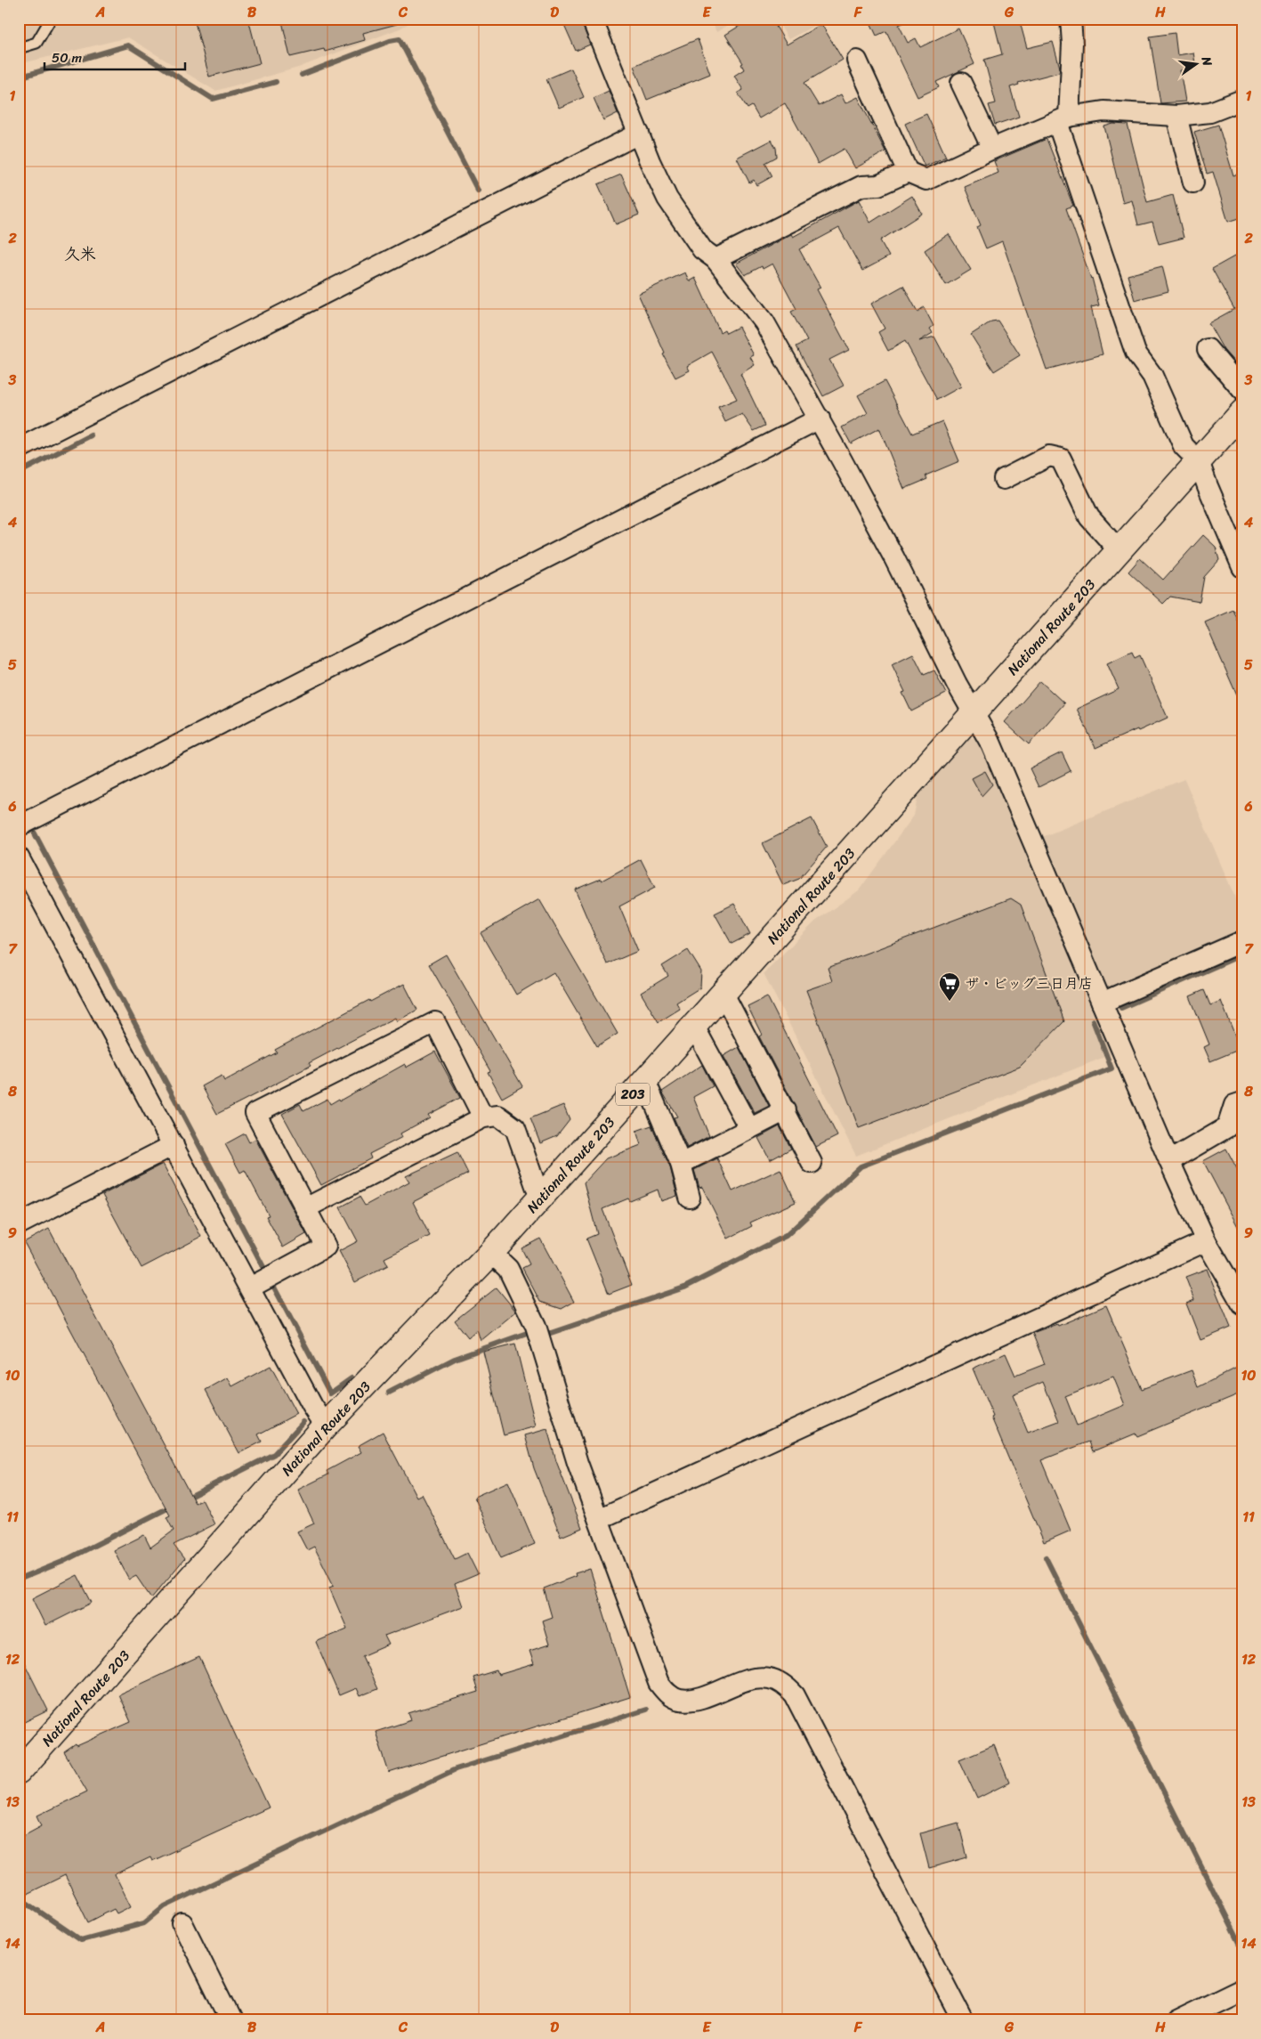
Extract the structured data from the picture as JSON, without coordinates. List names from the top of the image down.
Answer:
{
  "streets": {
    "highway": ["National Route 203", "203"]
  },
  "districts": ["久米"],
  "places": {
    "supermarket": ["ザ・ビッグ三日月店"]
  },
  "scale_bar": "50 m",
  "north": "right",
  "grid": {
    "columns": [
      "A",
      "B",
      "C",
      "D",
      "E",
      "F",
      "G",
      "H"
    ],
    "rows": [
      "1",
      "2",
      "3",
      "4",
      "5",
      "6",
      "7",
      "8",
      "9",
      "10",
      "11",
      "12",
      "13",
      "14"
    ]
  }
}
